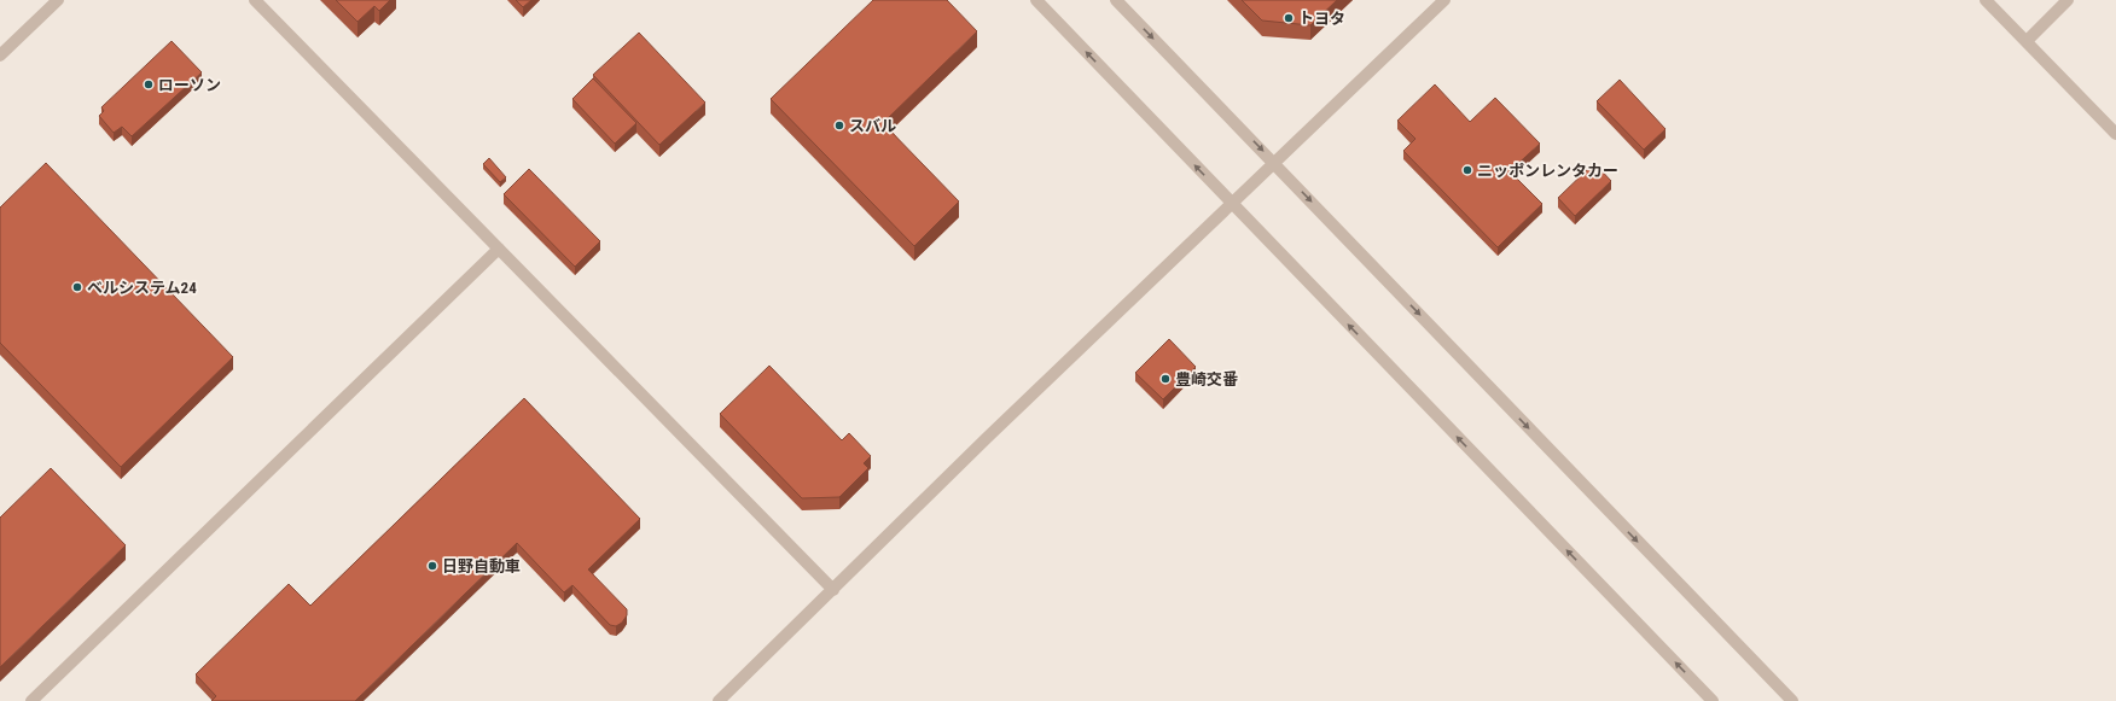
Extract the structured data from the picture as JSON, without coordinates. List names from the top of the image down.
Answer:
{
  "places": [
    "トヨタ",
    "ローソン",
    "スバル",
    "ニッポンレンタカー",
    "ベルシステム24",
    "豊崎交番",
    "日野自動車"
  ]
}
